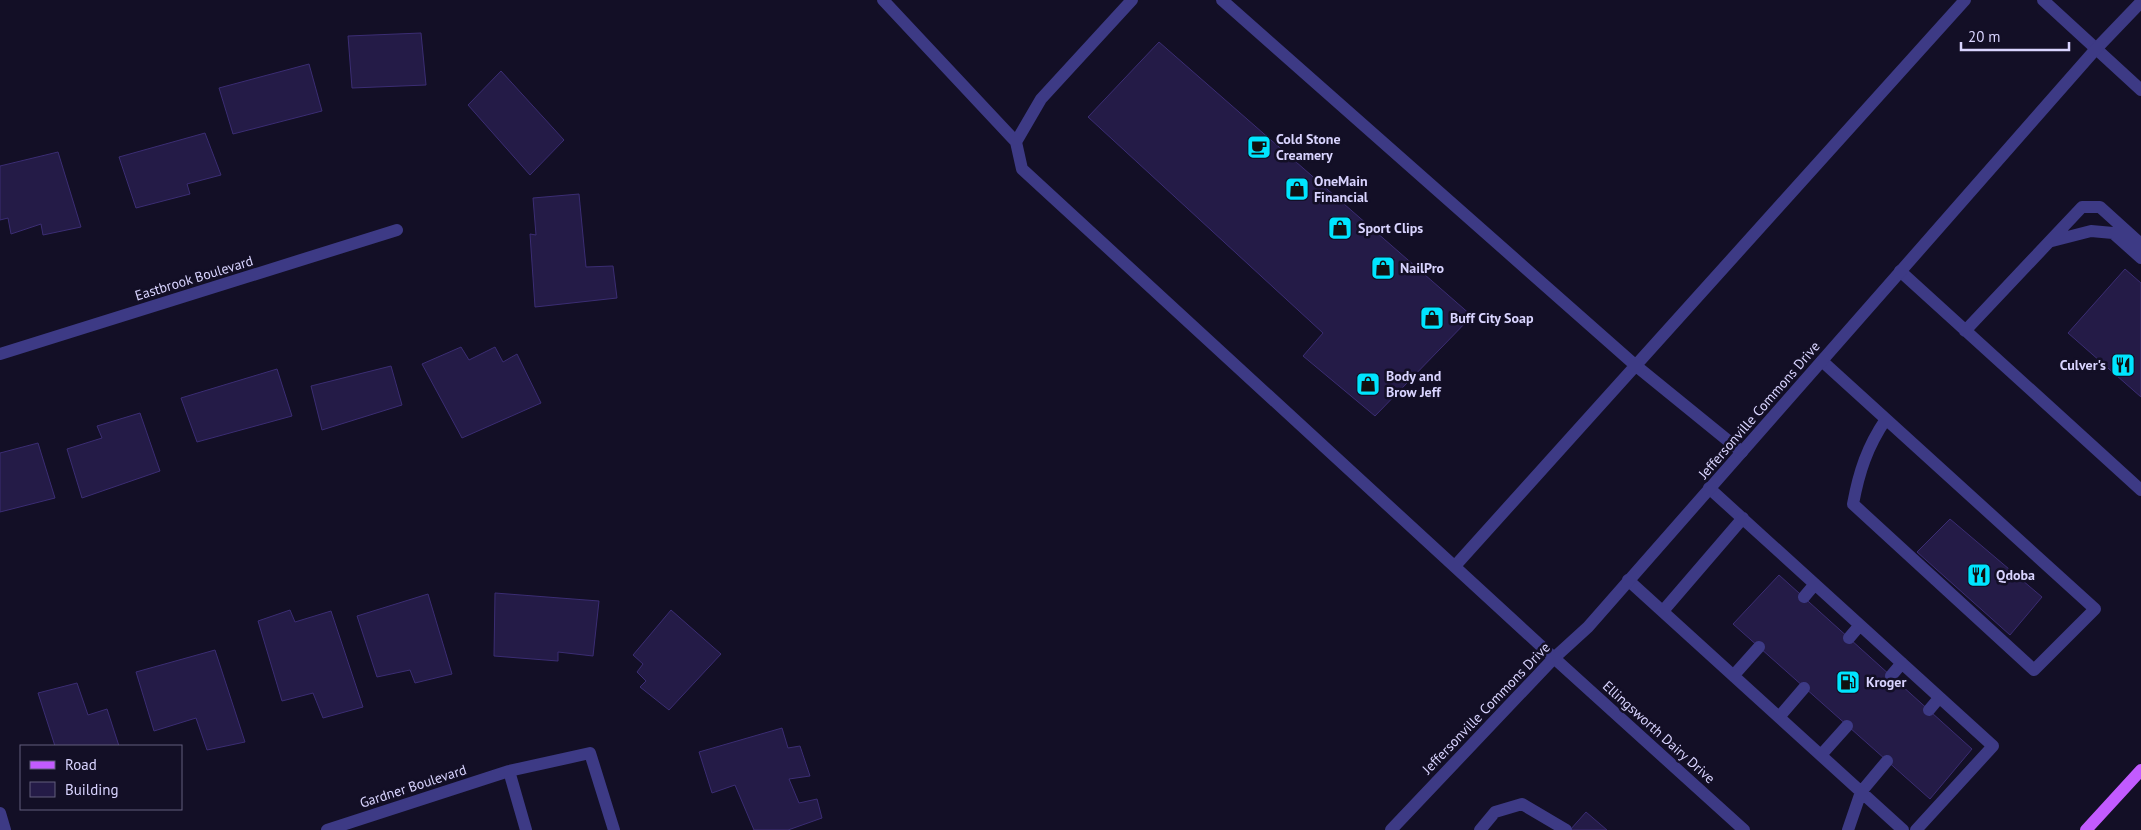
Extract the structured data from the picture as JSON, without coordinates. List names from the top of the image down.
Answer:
{
  "streets": {
    "street": [
      "Eastbrook Boulevard",
      "Jeffersonville Commons Drive",
      "Ellingsworth Dairy Drive",
      "Gardner Boulevard"
    ]
  },
  "crossings": [
    ["Jeffersonville Commons Drive", "Ellingsworth Dairy Drive"]
  ],
  "places": {
    "cafe": ["Cold Stone Creamery"],
    "shop": [
      "OneMain Financial",
      "Sport Clips",
      "NailPro",
      "Buff City Soap",
      "Body and Brow Jeff"
    ],
    "restaurant": ["Culver's", "Qdoba"],
    "fuel station": ["Kroger"]
  },
  "legend": ["Road", "Building"],
  "scale_bar": "20 m"
}
